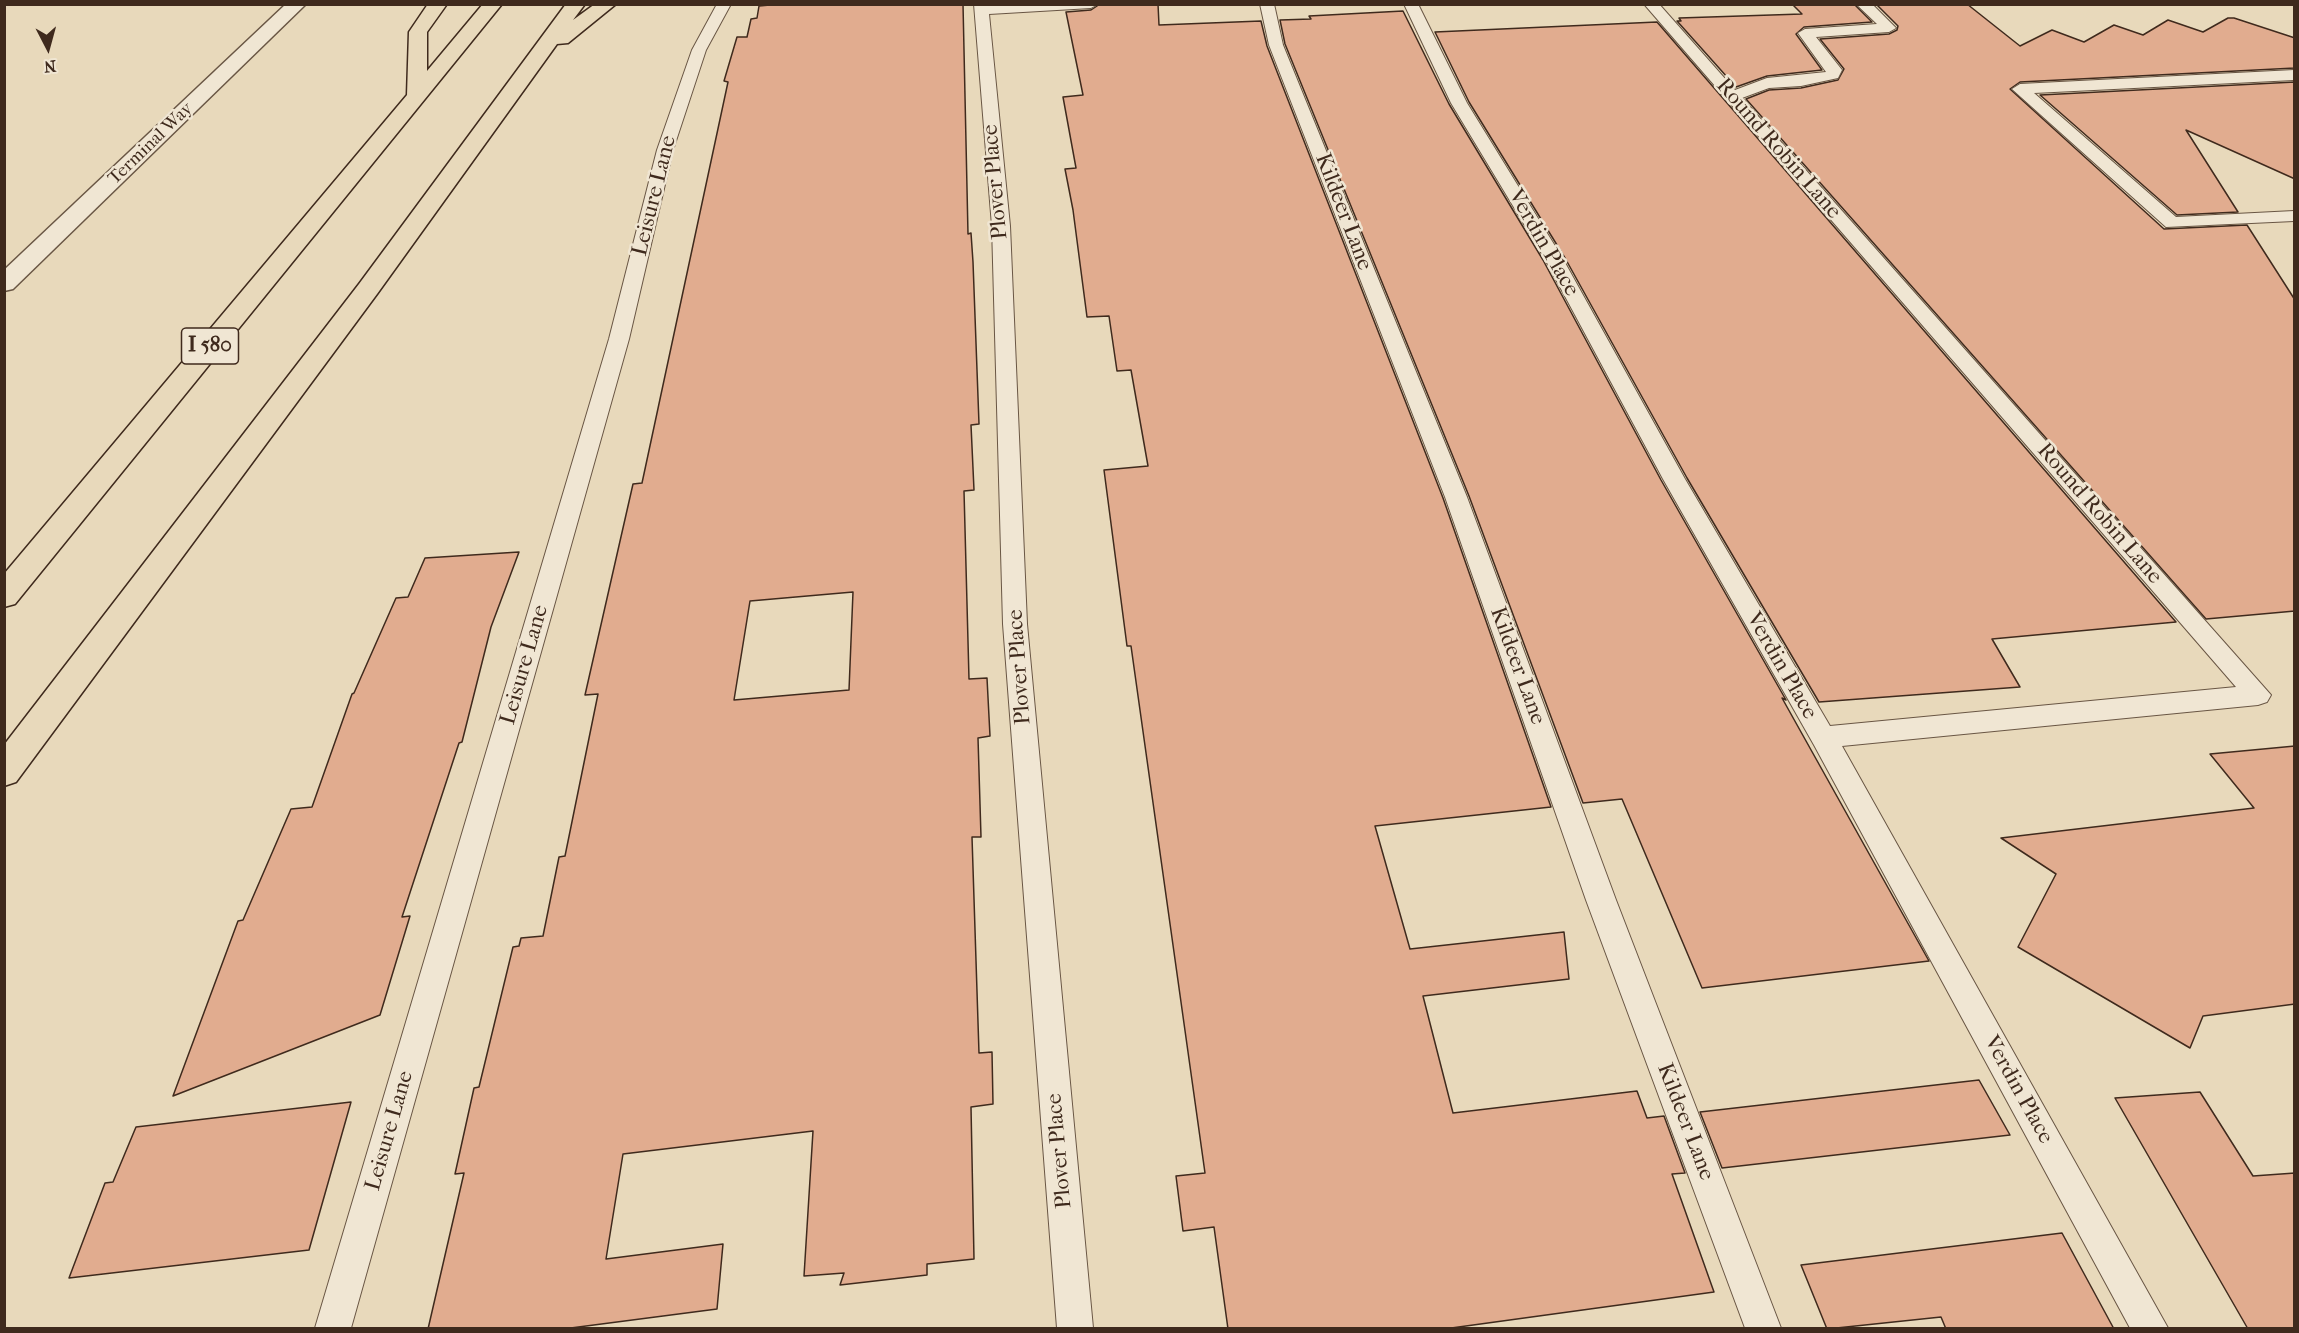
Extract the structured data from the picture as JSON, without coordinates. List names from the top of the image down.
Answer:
{
  "streets": {
    "highway": ["I 580"],
    "street": ["Terminal Way"],
    "lane": [
      "Round Robin Lane",
      "Plover Place",
      "Leisure Lane",
      "Kildeer Lane",
      "Verdin Place"
    ]
  },
  "crossings": [
    ["Round Robin Lane", "Verdin Place"]
  ],
  "north": "bottom"
}
